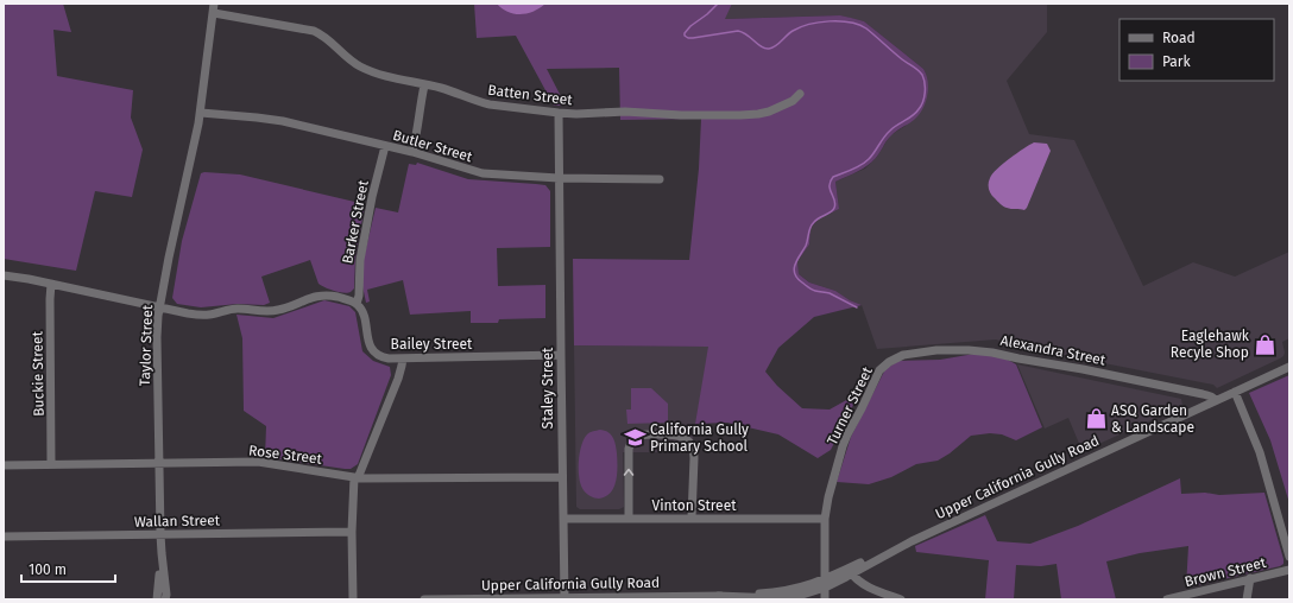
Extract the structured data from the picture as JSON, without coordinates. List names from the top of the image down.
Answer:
{
  "streets": {
    "street": [
      "Batten Street",
      "Butler Street",
      "Barker Street",
      "Bailey Street",
      "Taylor Street",
      "Alexandra Street",
      "Buckie Street",
      "Staley Street",
      "Turner Street",
      "Rose Street",
      "Upper California Gully Road",
      "Vinton Street",
      "Wallan Street",
      "Brown Street"
    ]
  },
  "crossings": [
    ["Batten Street", "Taylor Street"],
    ["Batten Street", "Staley Street"],
    ["Butler Street", "Barker Street"],
    ["Butler Street", "Taylor Street"],
    ["Butler Street", "Staley Street"],
    ["Barker Street", "Bailey Street"],
    ["Bailey Street", "Staley Street"],
    ["Taylor Street", "Rose Street"],
    ["Taylor Street", "Wallan Street"],
    ["Alexandra Street", "Turner Street"],
    ["Alexandra Street", "Upper California Gully Road"],
    ["Buckie Street", "Rose Street"],
    ["Staley Street", "Rose Street"],
    ["Staley Street", "Upper California Gully Road"],
    ["Staley Street", "Vinton Street"],
    ["Turner Street", "Upper California Gully Road"],
    ["Turner Street", "Vinton Street"]
  ],
  "places": {
    "shop": ["Eaglehawk Recyle Shop", "ASQ Garden & Landscape"],
    "school or university": ["California Gully Primary School"]
  },
  "legend": ["Road", "Park"],
  "scale_bar": "100 m"
}
